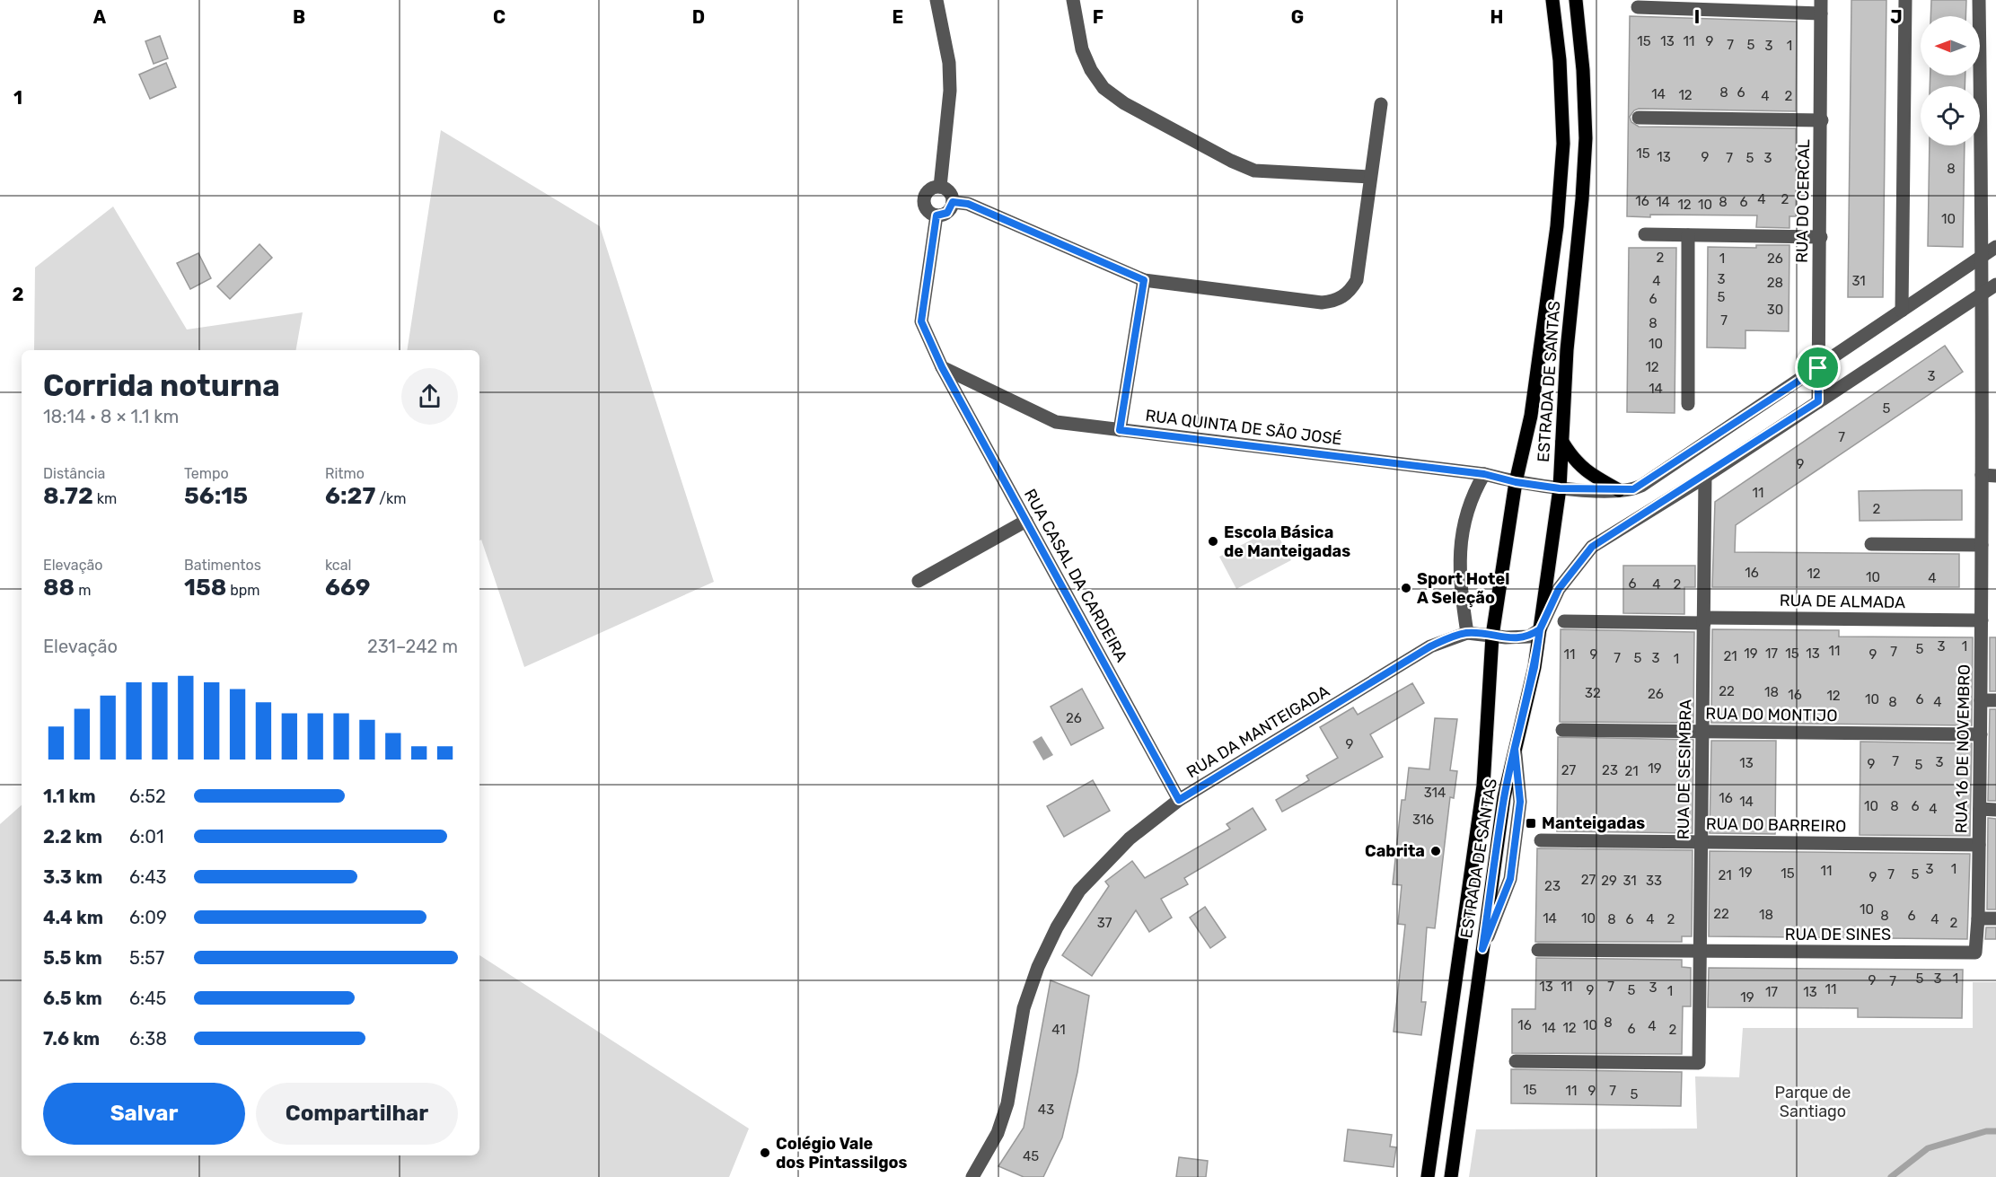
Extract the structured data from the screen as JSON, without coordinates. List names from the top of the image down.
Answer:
{
  "streets": {
    "main road": ["ESTRADA DE SANTAS"],
    "street": [
      "RUA DO CERCAL",
      "RUA QUINTA DE SÃO JOSÉ",
      "RUA CASAL DA CARDEIRA",
      "RUA DE ALMADA",
      "RUA DO MONTIJO",
      "RUA DA MANTEIGADA",
      "RUA 16 DE NOVEMBRO",
      "RUA DE SESIMBRA",
      "RUA DO BARREIRO",
      "RUA DE SINES"
    ]
  },
  "crossings": [
    ["RUA DO CERCAL", "RUA QUINTA DE SÃO JOSÉ"],
    ["ESTRADA DE SANTAS", "RUA QUINTA DE SÃO JOSÉ"],
    ["ESTRADA DE SANTAS", "RUA DA MANTEIGADA"],
    ["RUA QUINTA DE SÃO JOSÉ", "RUA CASAL DA CARDEIRA"],
    ["RUA QUINTA DE SÃO JOSÉ", "RUA 16 DE NOVEMBRO"],
    ["RUA CASAL DA CARDEIRA", "RUA DA MANTEIGADA"],
    ["RUA DE ALMADA", "RUA 16 DE NOVEMBRO"],
    ["RUA DE ALMADA", "RUA DE SESIMBRA"],
    ["RUA DO MONTIJO", "RUA 16 DE NOVEMBRO"],
    ["RUA DO MONTIJO", "RUA DE SESIMBRA"],
    ["RUA 16 DE NOVEMBRO", "RUA DO BARREIRO"],
    ["RUA 16 DE NOVEMBRO", "RUA DE SINES"],
    ["RUA DE SESIMBRA", "RUA DO BARREIRO"],
    ["RUA DE SESIMBRA", "RUA DE SINES"]
  ],
  "parks": ["Parque de Santiago"],
  "places": {
    "other": [
      "Escola Básica de Manteigadas",
      "Sport Hotel A Seleção",
      "Cabrita",
      "Colégio Vale dos Pintassilgos"
    ],
    "transit": ["Manteigadas"]
  },
  "house_numbers": [
    "15",
    "13",
    "11",
    "9",
    "7",
    "5",
    "3",
    "1",
    "8",
    "6",
    "14",
    "12",
    "4",
    "2",
    "15",
    "13",
    "9",
    "7",
    "5",
    "3",
    "8",
    "4",
    "2",
    "16",
    "14",
    "8",
    "6",
    "12",
    "10",
    "10",
    "2",
    "1",
    "26",
    "3",
    "4",
    "31",
    "28",
    "5",
    "6",
    "30",
    "7",
    "8",
    "10",
    "12",
    "3",
    "14",
    "5",
    "7",
    "9",
    "11",
    "2",
    "16",
    "12",
    "10",
    "4",
    "6",
    "4",
    "2",
    "3",
    "1",
    "5",
    "11",
    "7",
    "19",
    "17",
    "15",
    "13",
    "11",
    "9",
    "9",
    "21",
    "7",
    "5",
    "3",
    "1",
    "22",
    "18",
    "32",
    "26",
    "16",
    "12",
    "10",
    "6",
    "8",
    "4",
    "26",
    "9",
    "7",
    "3",
    "13",
    "9",
    "5",
    "19",
    "27",
    "23",
    "21",
    "314",
    "16",
    "14",
    "10",
    "8",
    "6",
    "4",
    "316",
    "3",
    "1",
    "11",
    "19",
    "15",
    "7",
    "5",
    "21",
    "9",
    "27",
    "29",
    "31",
    "33",
    "23",
    "10",
    "22",
    "18",
    "8",
    "6",
    "14",
    "10",
    "8",
    "6",
    "4",
    "2",
    "4",
    "37",
    "2",
    "5",
    "3",
    "1",
    "9",
    "7",
    "13",
    "11",
    "7",
    "3",
    "11",
    "9",
    "5",
    "1",
    "17",
    "13",
    "19",
    "8",
    "16",
    "10",
    "4",
    "14",
    "12",
    "6",
    "41",
    "2",
    "15",
    "11",
    "9",
    "7",
    "5",
    "43",
    "45"
  ],
  "north": "left",
  "page": {
    "heading": ["Corrida noturna", "18:14 · 8 × 1.1 km"],
    "stats": [
      ["Distância", "8.72 km"],
      ["Tempo", "56:15"],
      ["Ritmo", "6:27 /km"],
      ["Elevação", "88 m"],
      ["Batimentos", "158 bpm"],
      ["kcal", "669"]
    ],
    "chart": ["Elevação", "231–242 m"],
    "list": [
      {
        "name": "1.1 km",
        "note": "6:52"
      },
      {
        "name": "2.2 km",
        "note": "6:01"
      },
      {
        "name": "3.3 km",
        "note": "6:43"
      },
      {
        "name": "4.4 km",
        "note": "6:09"
      },
      {
        "name": "5.5 km",
        "note": "5:57"
      },
      {
        "name": "6.5 km",
        "note": "6:45"
      },
      {
        "name": "7.6 km",
        "note": "6:38"
      }
    ],
    "buttons": ["Salvar", "Compartilhar"]
  },
  "grid": {
    "columns": [
      "A",
      "B",
      "C",
      "D",
      "E",
      "F",
      "G",
      "H",
      "I",
      "J"
    ],
    "rows": ["1", "2"]
  }
}
